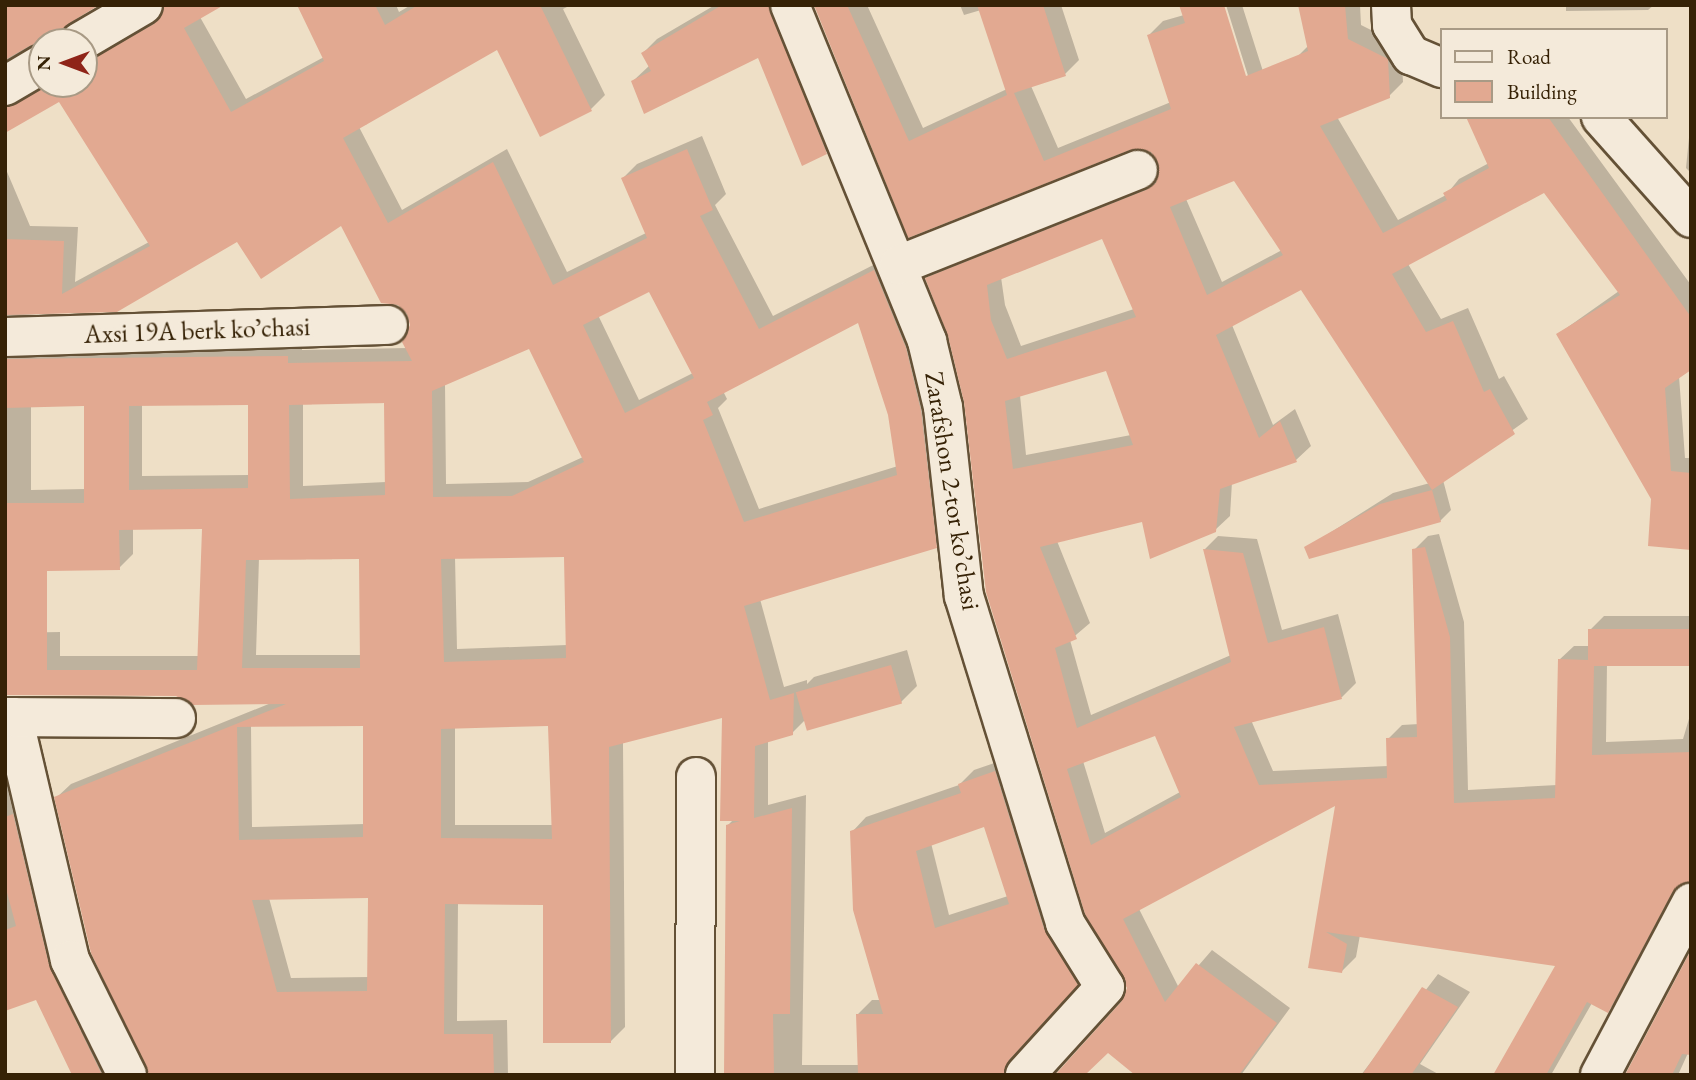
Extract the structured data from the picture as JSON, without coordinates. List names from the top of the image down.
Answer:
{
  "streets": {
    "street": ["Аxsi 19А berk koʼchasi", "Zarafshon 2-tor koʼchasi"]
  },
  "legend": ["Road", "Building"],
  "north": "left"
}
